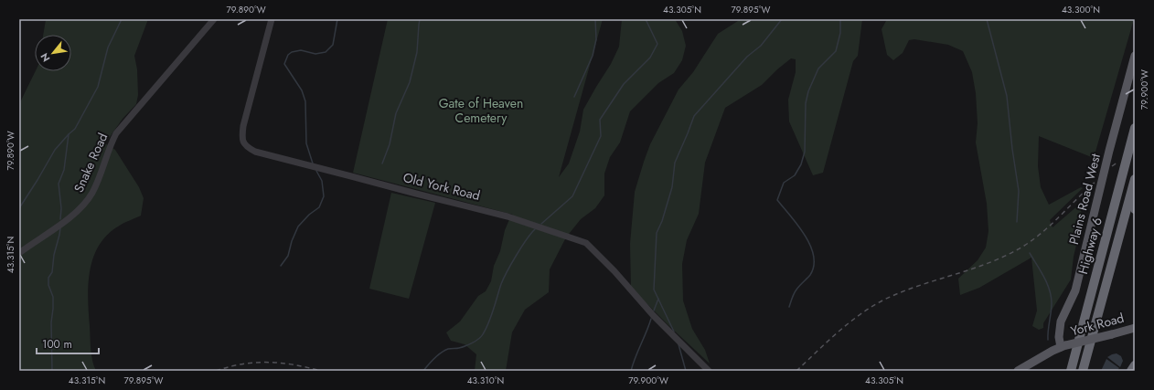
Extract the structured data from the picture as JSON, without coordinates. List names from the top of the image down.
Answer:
{
  "streets": {
    "highway": ["Highway 6"],
    "main road": ["Plains Road West", "York Road"],
    "street": ["Snake Road", "Old York Road"]
  },
  "crossings": [
    ["Plains Road West", "York Road"]
  ],
  "parks": ["Gate of Heaven Cemetery"],
  "scale_bar": "100 m",
  "north": "bottom left",
  "coordinates": [
    "79.890°W",
    "43.305°N",
    "79.895°W",
    "43.300°N",
    "79.900°W",
    "43.315°N",
    "43.310°N"
  ]
}
